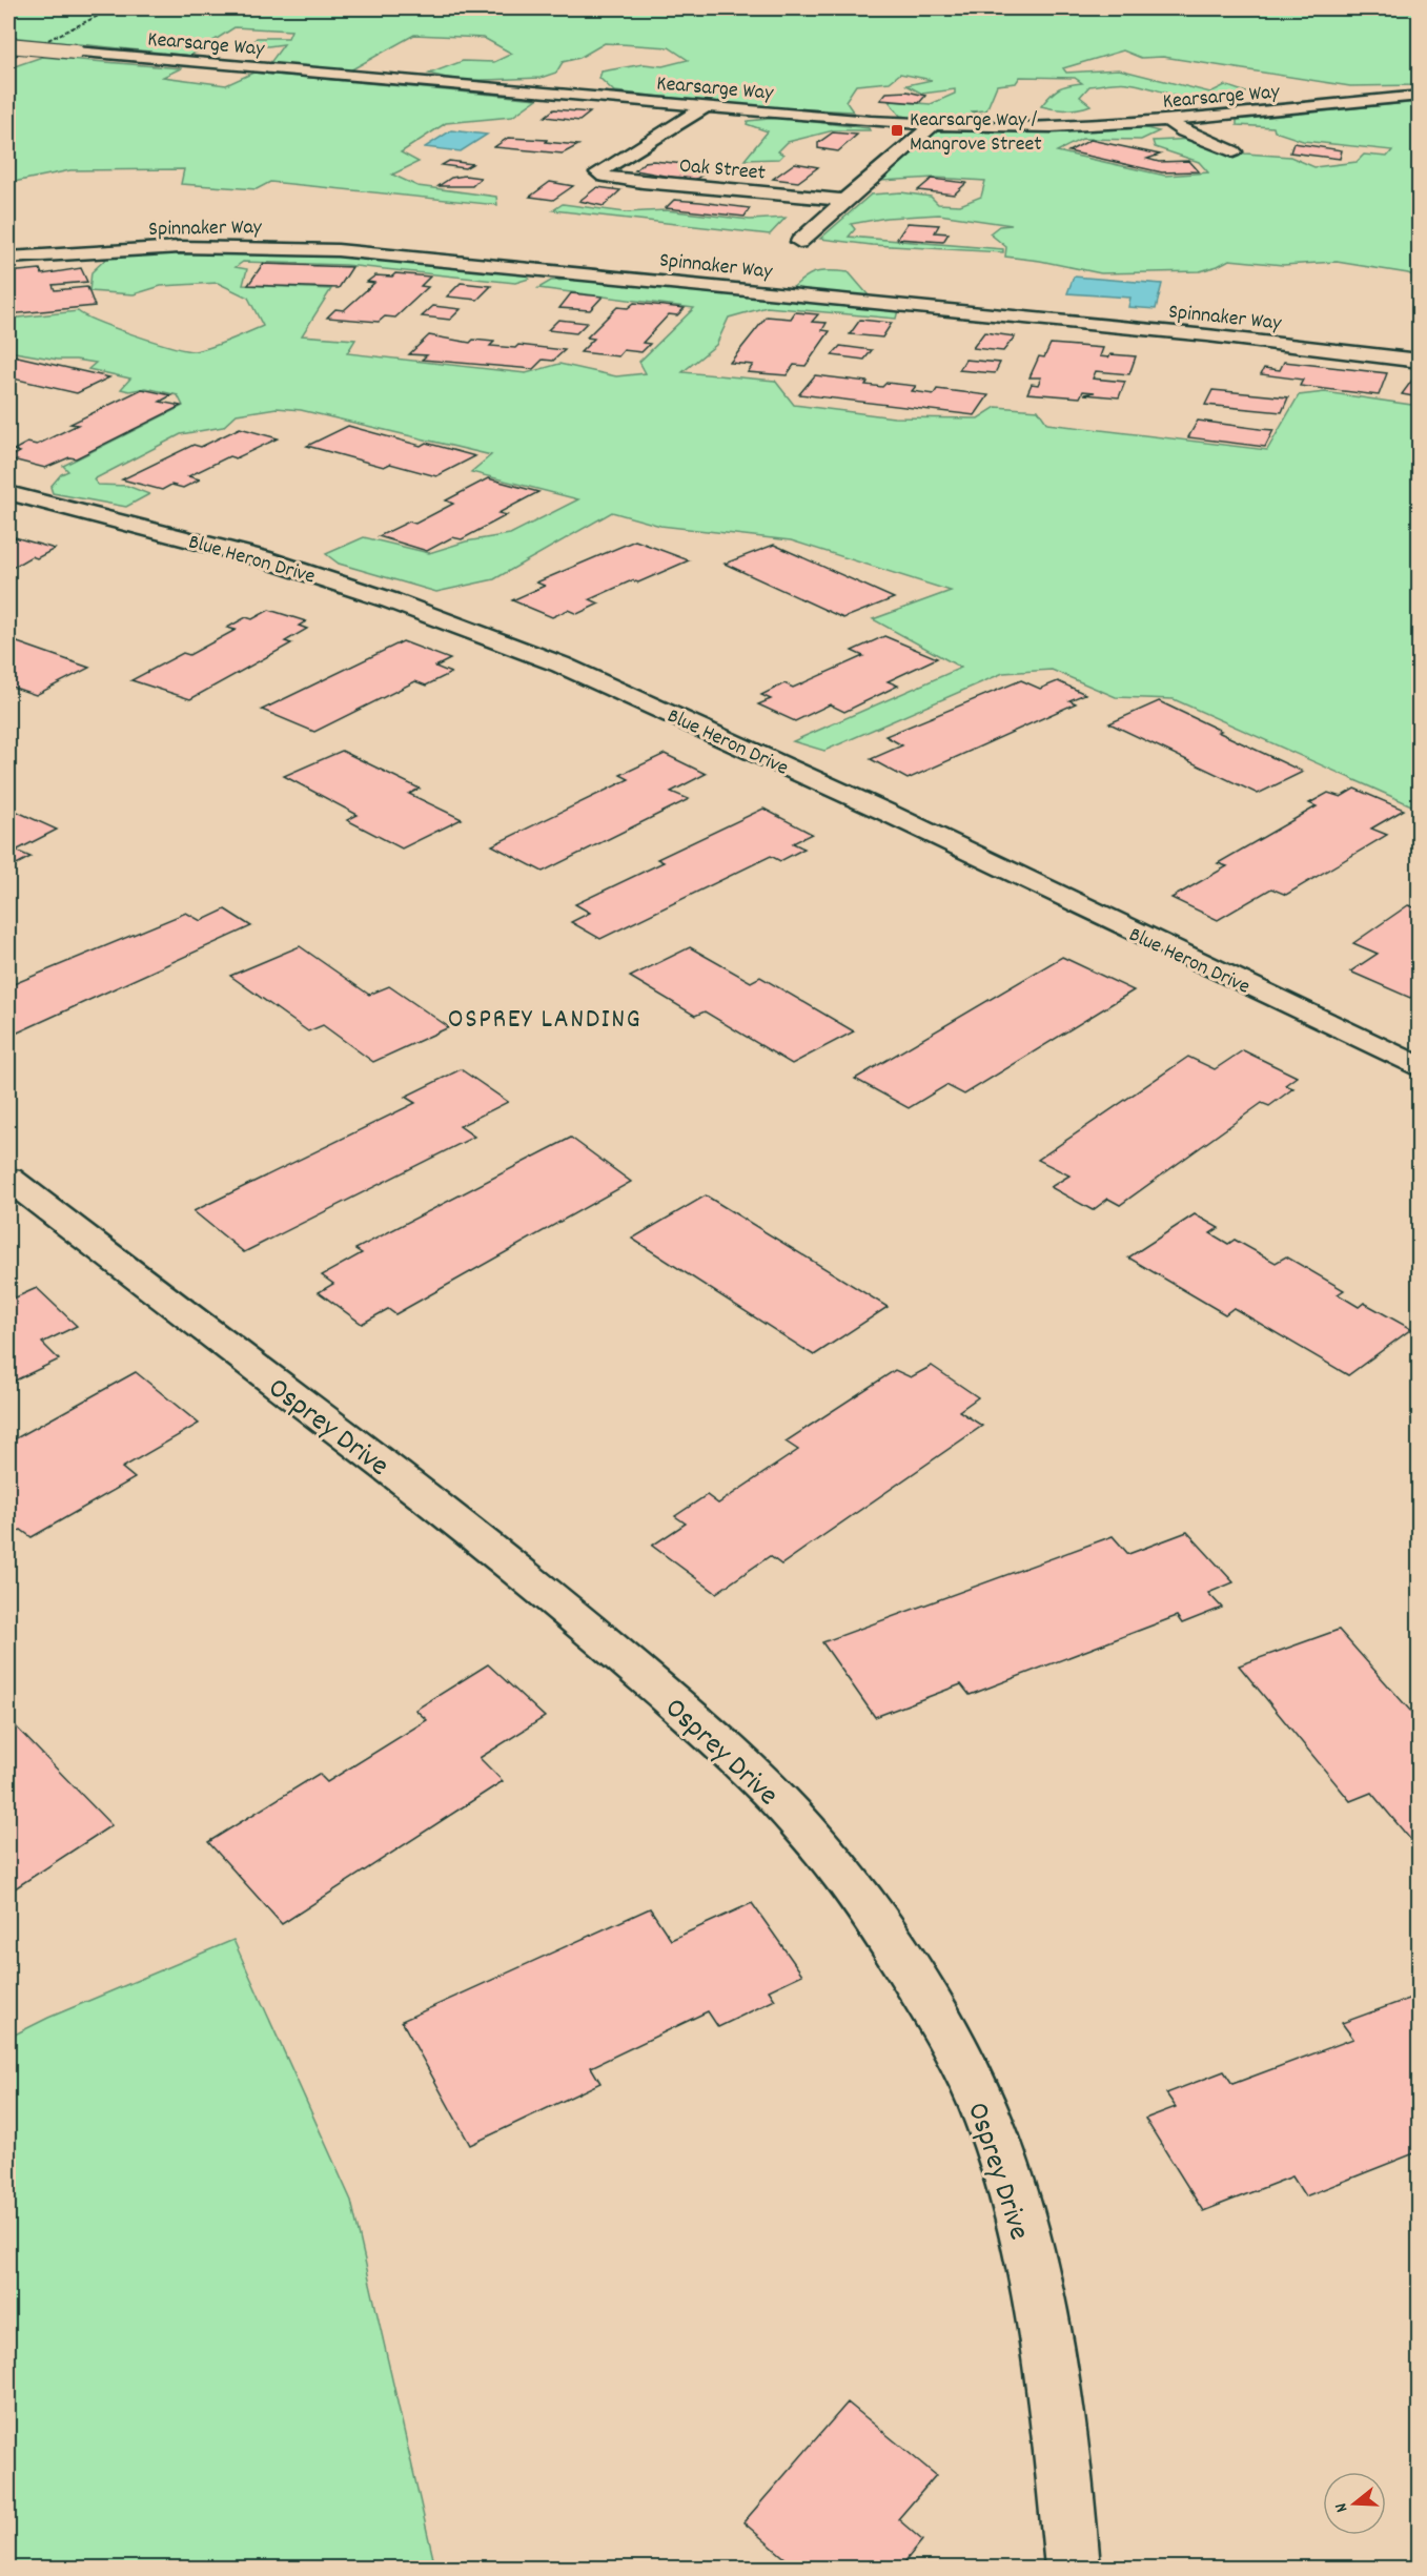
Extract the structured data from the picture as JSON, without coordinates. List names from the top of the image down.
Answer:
{
  "streets": {
    "street": [
      "Kearsarge Way",
      "Oak Street",
      "Spinnaker Way",
      "Blue Heron Drive",
      "Osprey Drive"
    ]
  },
  "crossings": [
    ["Kearsarge Way", "Oak Street"]
  ],
  "districts": ["OSPREY LANDING"],
  "places": {
    "transit": ["Kearsarge Way / Mangrove Street"]
  },
  "north": "left"
}
